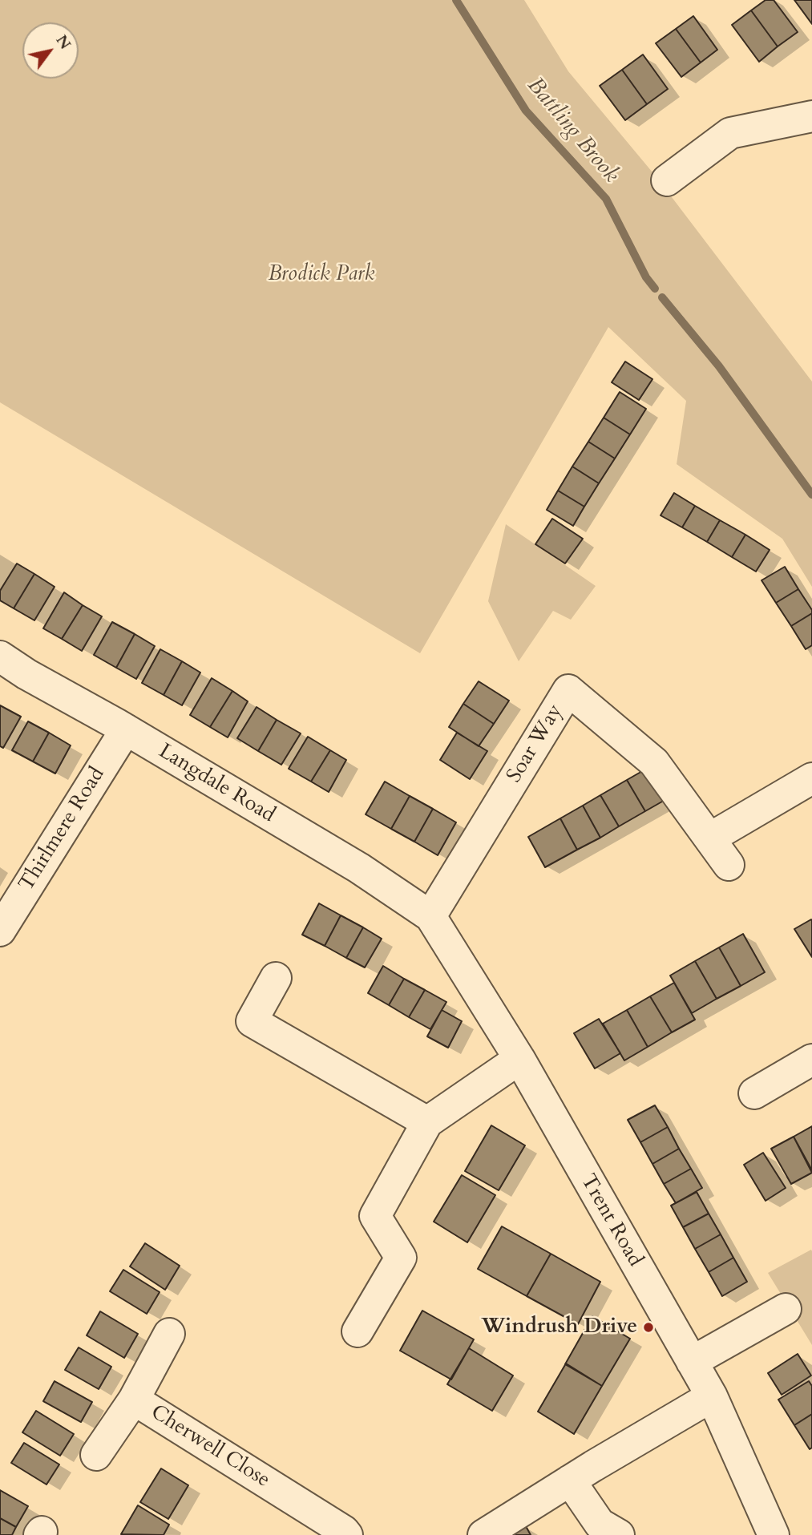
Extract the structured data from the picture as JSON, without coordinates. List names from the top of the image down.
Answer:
{
  "streets": {
    "street": [
      "Soar Way",
      "Langdale Road",
      "Thirlmere Road",
      "Trent Road",
      "Cherwell Close"
    ]
  },
  "crossings": [
    ["Soar Way", "Langdale Road"],
    ["Soar Way", "Trent Road"],
    ["Langdale Road", "Thirlmere Road"],
    ["Langdale Road", "Trent Road"]
  ],
  "water": ["Battling Brook"],
  "parks": ["Brodick Park"],
  "places": ["Windrush Drive"],
  "north": "top right"
}
